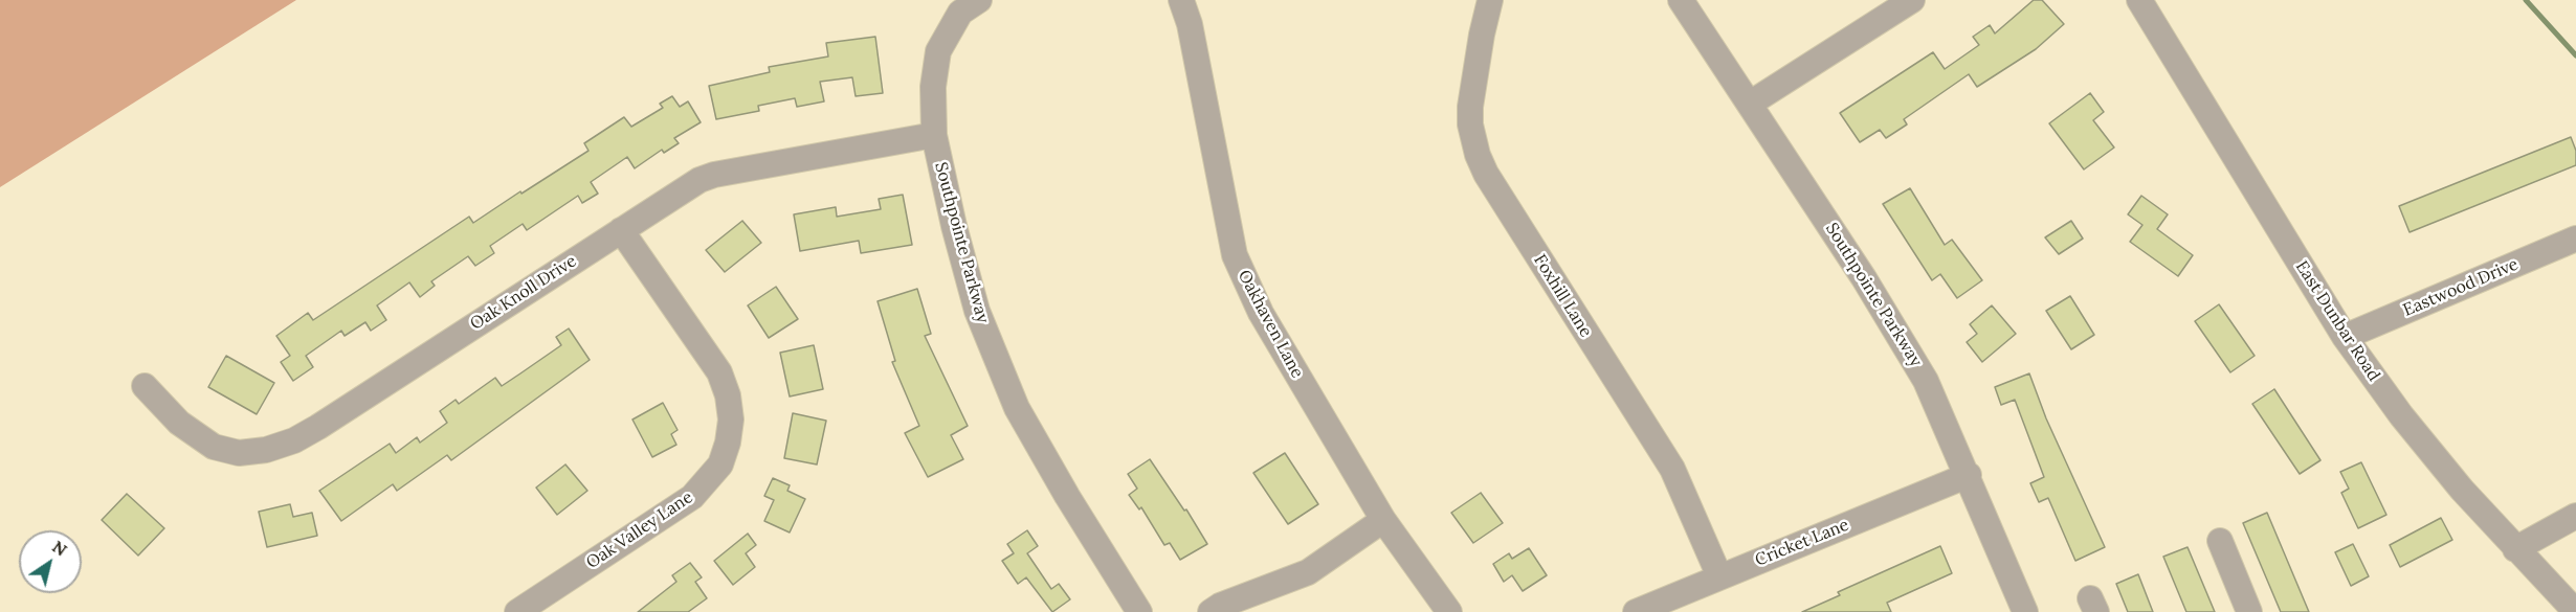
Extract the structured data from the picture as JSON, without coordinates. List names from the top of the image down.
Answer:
{
  "streets": {
    "street": [
      "Southpointe Parkway",
      "Eastwood Drive",
      "Oak Knoll Drive",
      "Foxhill Lane",
      "East Dunbar Road",
      "Oakhaven Lane",
      "Oak Valley Lane",
      "Cricket Lane"
    ]
  },
  "crossings": [
    ["Southpointe Parkway", "Oak Knoll Drive"],
    ["Southpointe Parkway", "Cricket Lane"],
    ["Eastwood Drive", "East Dunbar Road"],
    ["Oak Knoll Drive", "Oak Valley Lane"],
    ["Foxhill Lane", "Cricket Lane"]
  ],
  "north": "top right"
}
